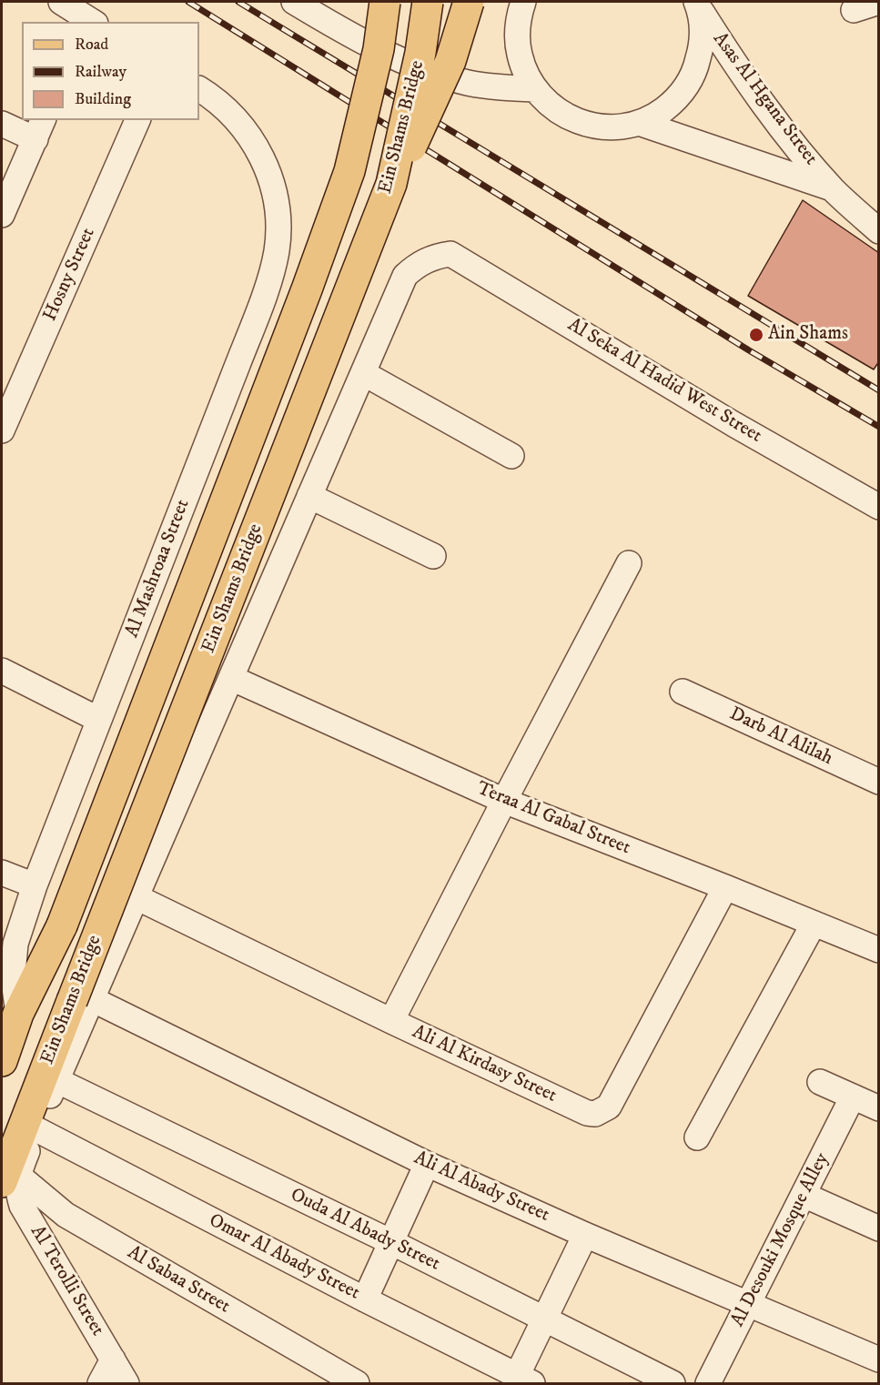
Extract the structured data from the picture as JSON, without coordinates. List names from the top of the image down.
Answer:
{
  "streets": {
    "main road": ["Ein Shams Bridge", "Al Mashroaa Street"],
    "street": [
      "Asas Al Hgana Street",
      "Hosny Street",
      "Al Seka Al Hadid West Street",
      "Darb Al Alilah",
      "Teraa Al Gabal Street",
      "Ali Al Kirdasy Street",
      "Ali Al Abady Street",
      "Ouda Al Abady Street",
      "Al Desouki Mosque Alley",
      "Omar Al Abady Street",
      "Al Sabaa Street",
      "Al Terolli Street"
    ]
  },
  "crossings": [
    ["Ein Shams Bridge", "Al Mashroaa Street"],
    ["Ein Shams Bridge", "Ali Al Abady Street"],
    ["Ein Shams Bridge", "Al Sabaa Street"],
    ["Ein Shams Bridge", "Al Terolli Street"],
    ["Teraa Al Gabal Street", "Ali Al Kirdasy Street"],
    ["Ali Al Abady Street", "Al Desouki Mosque Alley"],
    ["Al Sabaa Street", "Al Terolli Street"]
  ],
  "places": ["Ain Shams"],
  "legend": ["Road", "Railway", "Building"]
}
